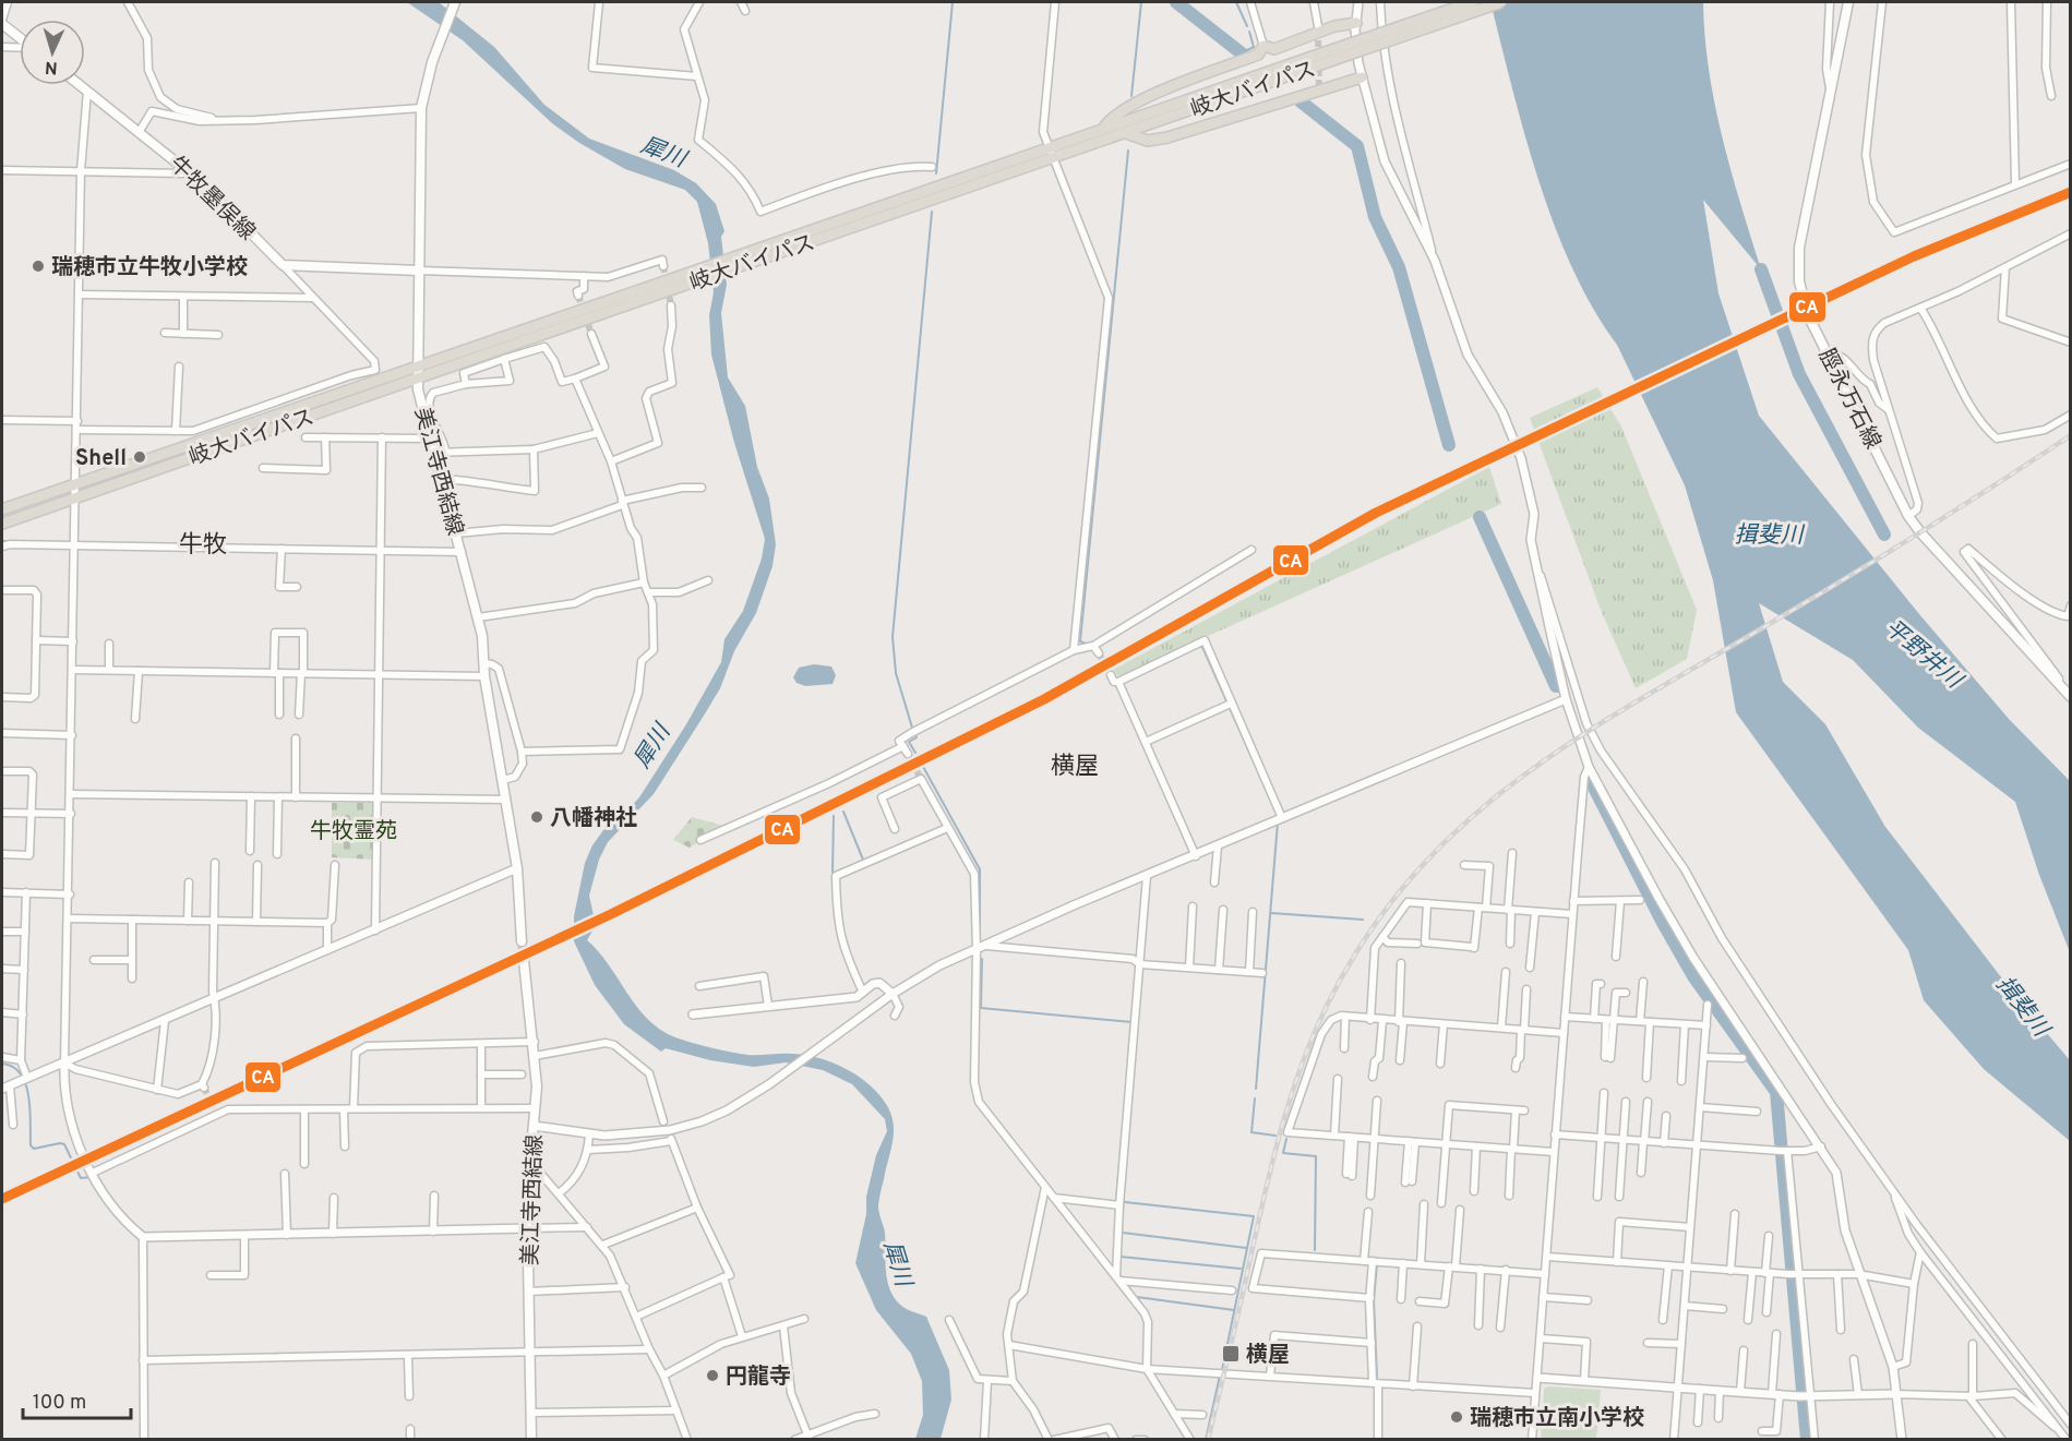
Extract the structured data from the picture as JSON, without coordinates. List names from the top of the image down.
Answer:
{
  "streets": {
    "highway": ["岐大バイパス"],
    "main road": ["牛牧墨俣線", "脛永万石線", "美江寺西結線"]
  },
  "crossings": [
    ["岐大バイパス", "美江寺西結線"]
  ],
  "districts": ["牛牧", "横屋"],
  "water": ["犀川", "揖斐川", "平野井川"],
  "parks": ["牛牧霊苑"],
  "places": {
    "other": [
      "瑞穂市立牛牧小学校",
      "Shell",
      "八幡神社",
      "円龍寺",
      "瑞穂市立南小学校"
    ],
    "transit": ["横屋"]
  },
  "lines": ["transit line CA"],
  "scale_bar": "100 m",
  "north": "bottom"
}
